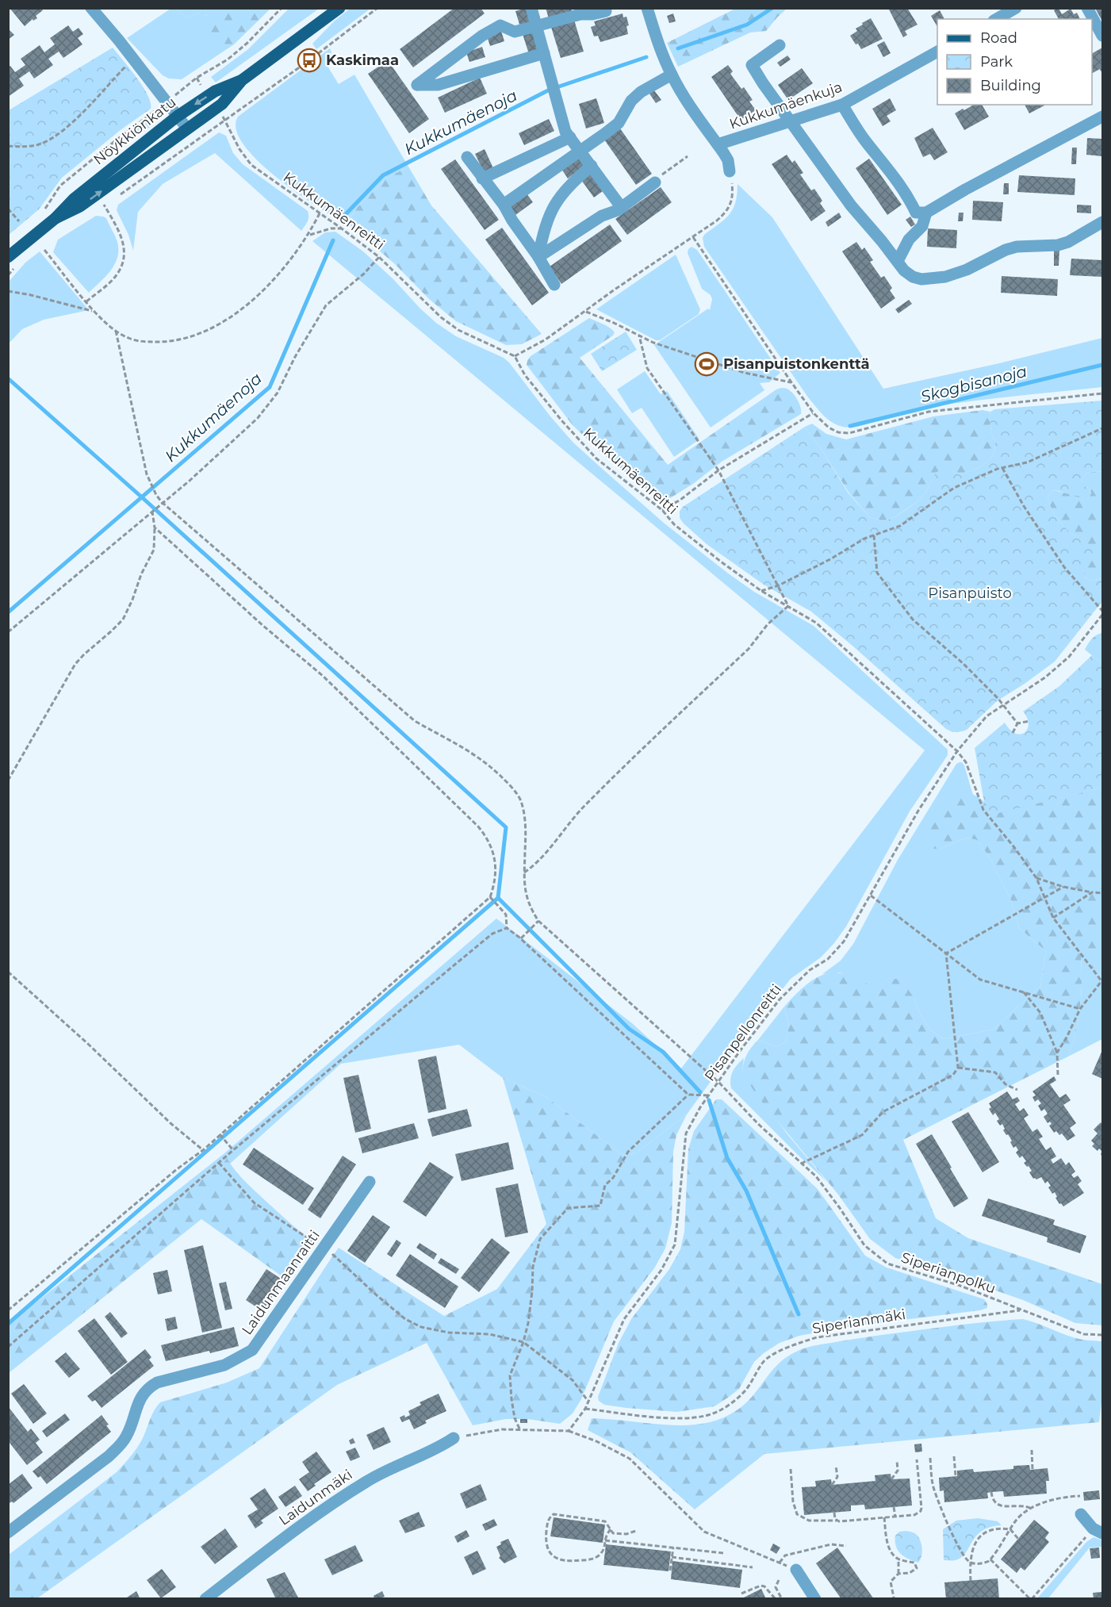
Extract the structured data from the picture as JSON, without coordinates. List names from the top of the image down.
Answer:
{
  "streets": {
    "main road": ["Nöykkiönkatu"],
    "street": ["Kukkumäenkuja", "Laidunmaanraitti", "Laidunmäki"],
    "path": [
      "Kukkumäenreitti",
      "Pisanpellonreitti",
      "Siperianpolku",
      "Siperianmäki"
    ]
  },
  "crossings": [
    ["Kukkumäenreitti", "Pisanpellonreitti"],
    ["Pisanpellonreitti", "Siperianpolku"],
    ["Pisanpellonreitti", "Siperianmäki"],
    ["Siperianpolku", "Siperianmäki"]
  ],
  "water": ["Kukkumäenoja", "Skogbisanoja"],
  "parks": ["Pisanpuisto"],
  "places": {
    "bus stop": ["Kaskimaa"],
    "sports": ["Pisanpuistonkenttä"]
  },
  "legend": ["Road", "Park", "Building"]
}
